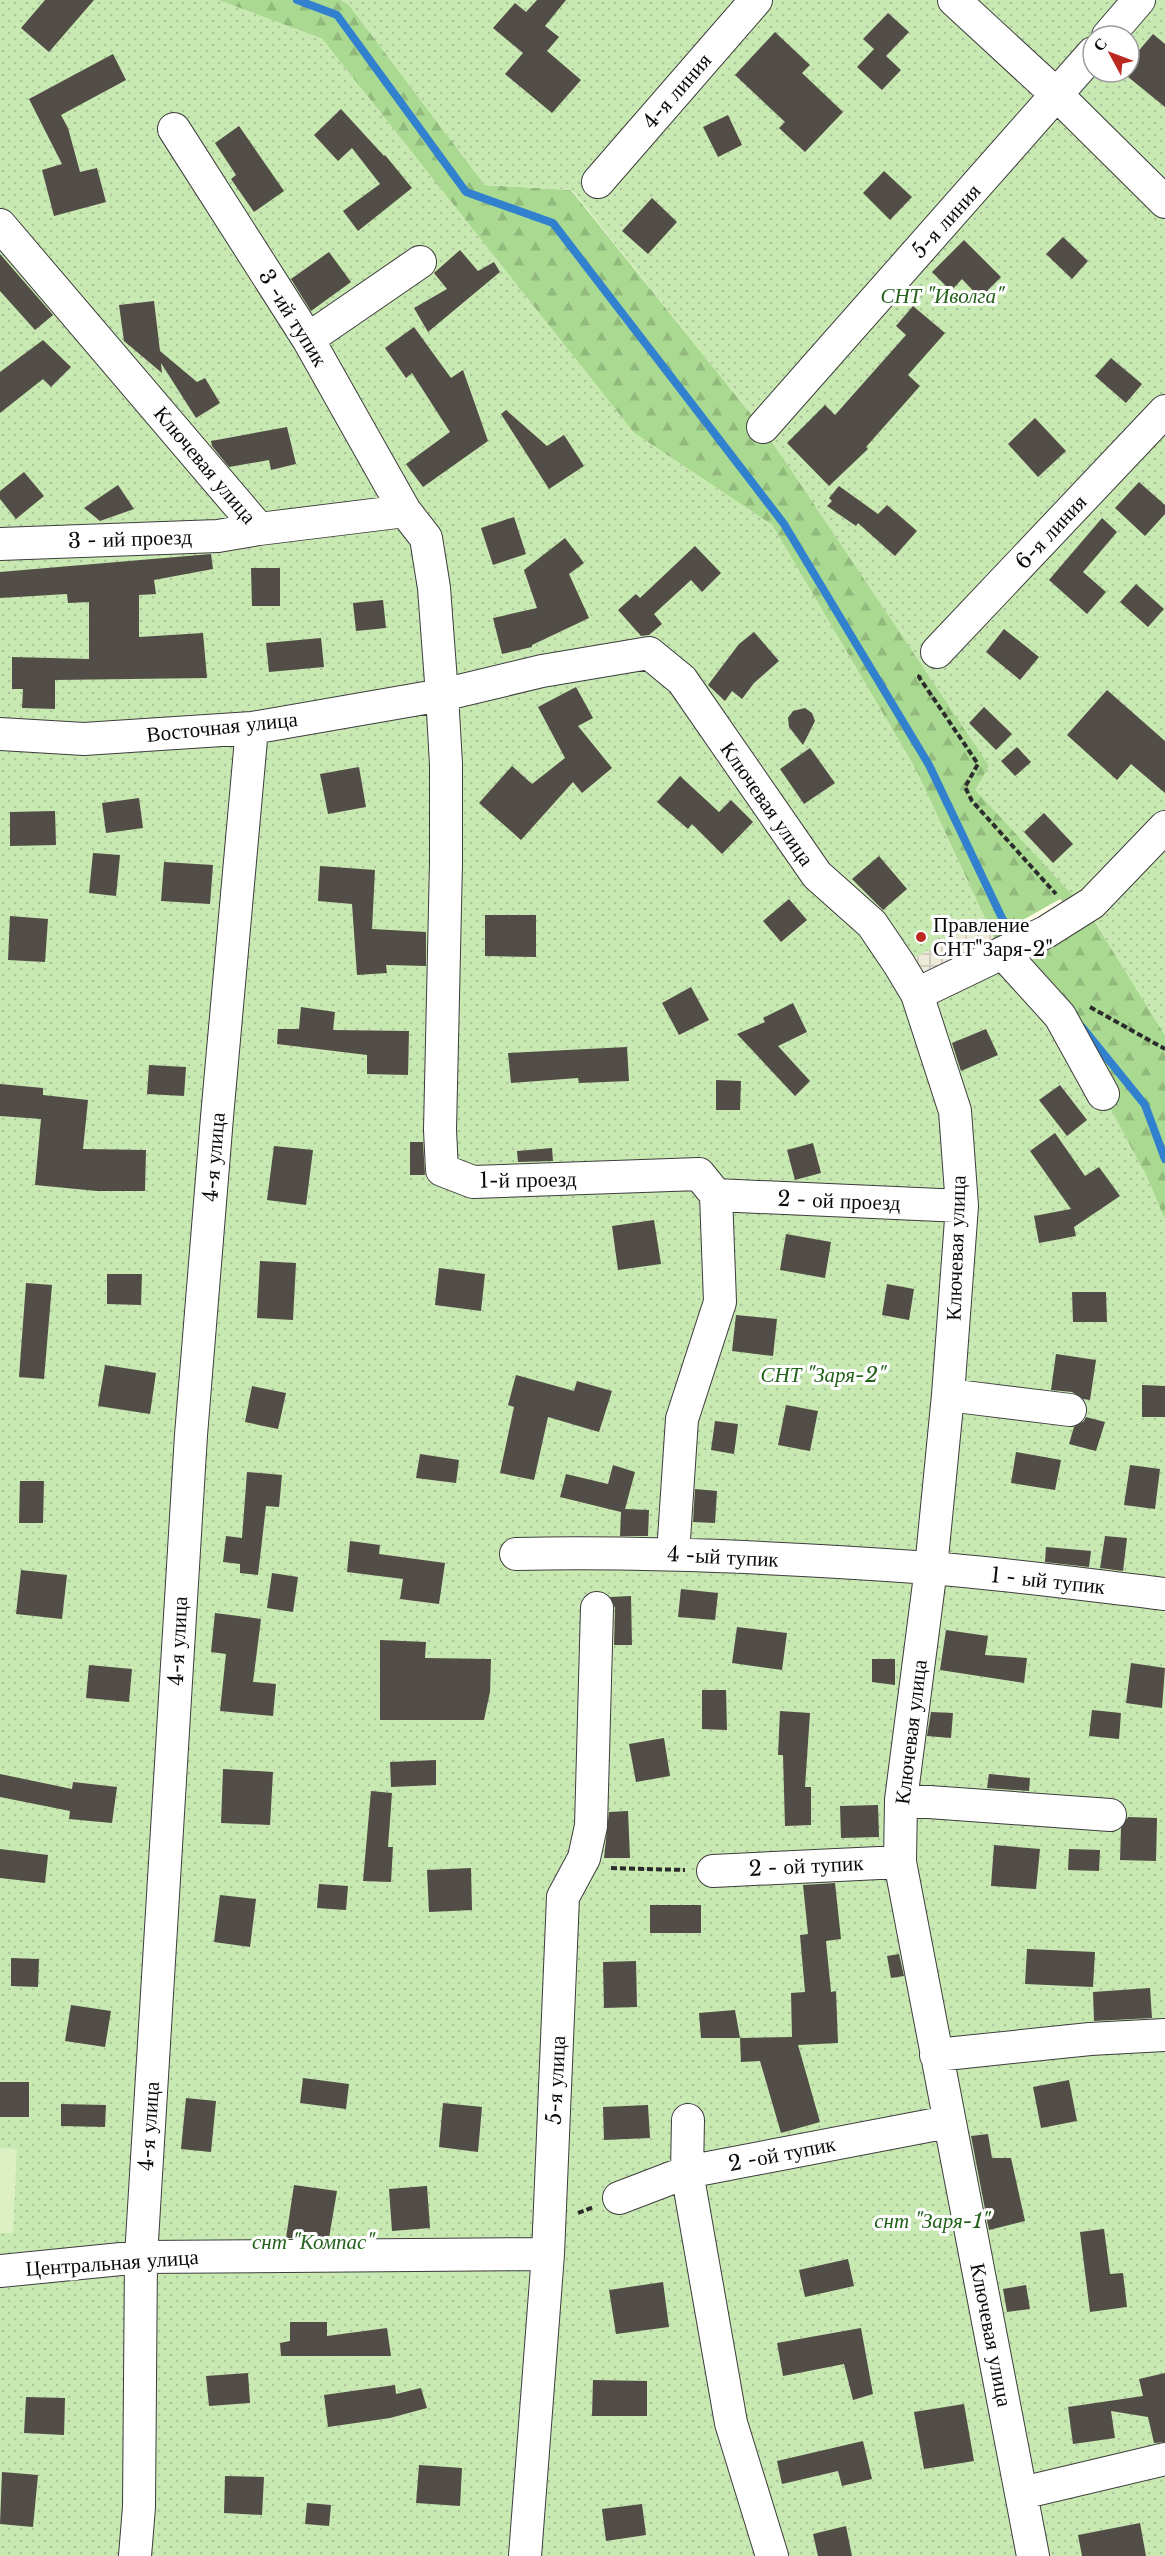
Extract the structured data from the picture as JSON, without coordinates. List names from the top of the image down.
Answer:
{
  "streets": {
    "street": [
      "4-я линия",
      "5-я линия",
      "3 -ий тупик",
      "Ключевая улица",
      "6-я линия",
      "3 - ий проезд",
      "Восточная улица",
      "4-я улица",
      "1-й проезд",
      "2 - ой проезд",
      "4 -ый тупик",
      "1 - ый тупик",
      "2 - ой тупик",
      "5-я улица",
      "2 -ой тупик",
      "Центральная улица"
    ]
  },
  "crossings": [
    ["3 -ий тупик", "Ключевая улица"],
    ["Ключевая улица", "3 - ий проезд"],
    ["Ключевая улица", "Восточная улица"],
    ["Ключевая улица", "1-й проезд"],
    ["Ключевая улица", "2 - ой проезд"],
    ["Ключевая улица", "4 -ый тупик"],
    ["Ключевая улица", "1 - ый тупик"],
    ["Ключевая улица", "2 - ой тупик"],
    ["Ключевая улица", "2 -ой тупик"],
    ["Восточная улица", "4-я улица"],
    ["Восточная улица", "1-й проезд"],
    ["4-я улица", "Центральная улица"],
    ["1-й проезд", "2 - ой проезд"],
    ["4 -ый тупик", "1 - ый тупик"],
    ["5-я улица", "Центральная улица"]
  ],
  "parks": [
    "СНТ \"Иволга\"",
    "СНТ \"Заря-2\"",
    "снт \"Заря-1\"",
    "снт \"Компас\""
  ],
  "places": ["Правление СНТ\"Заря-2\""],
  "north": "top left"
}
